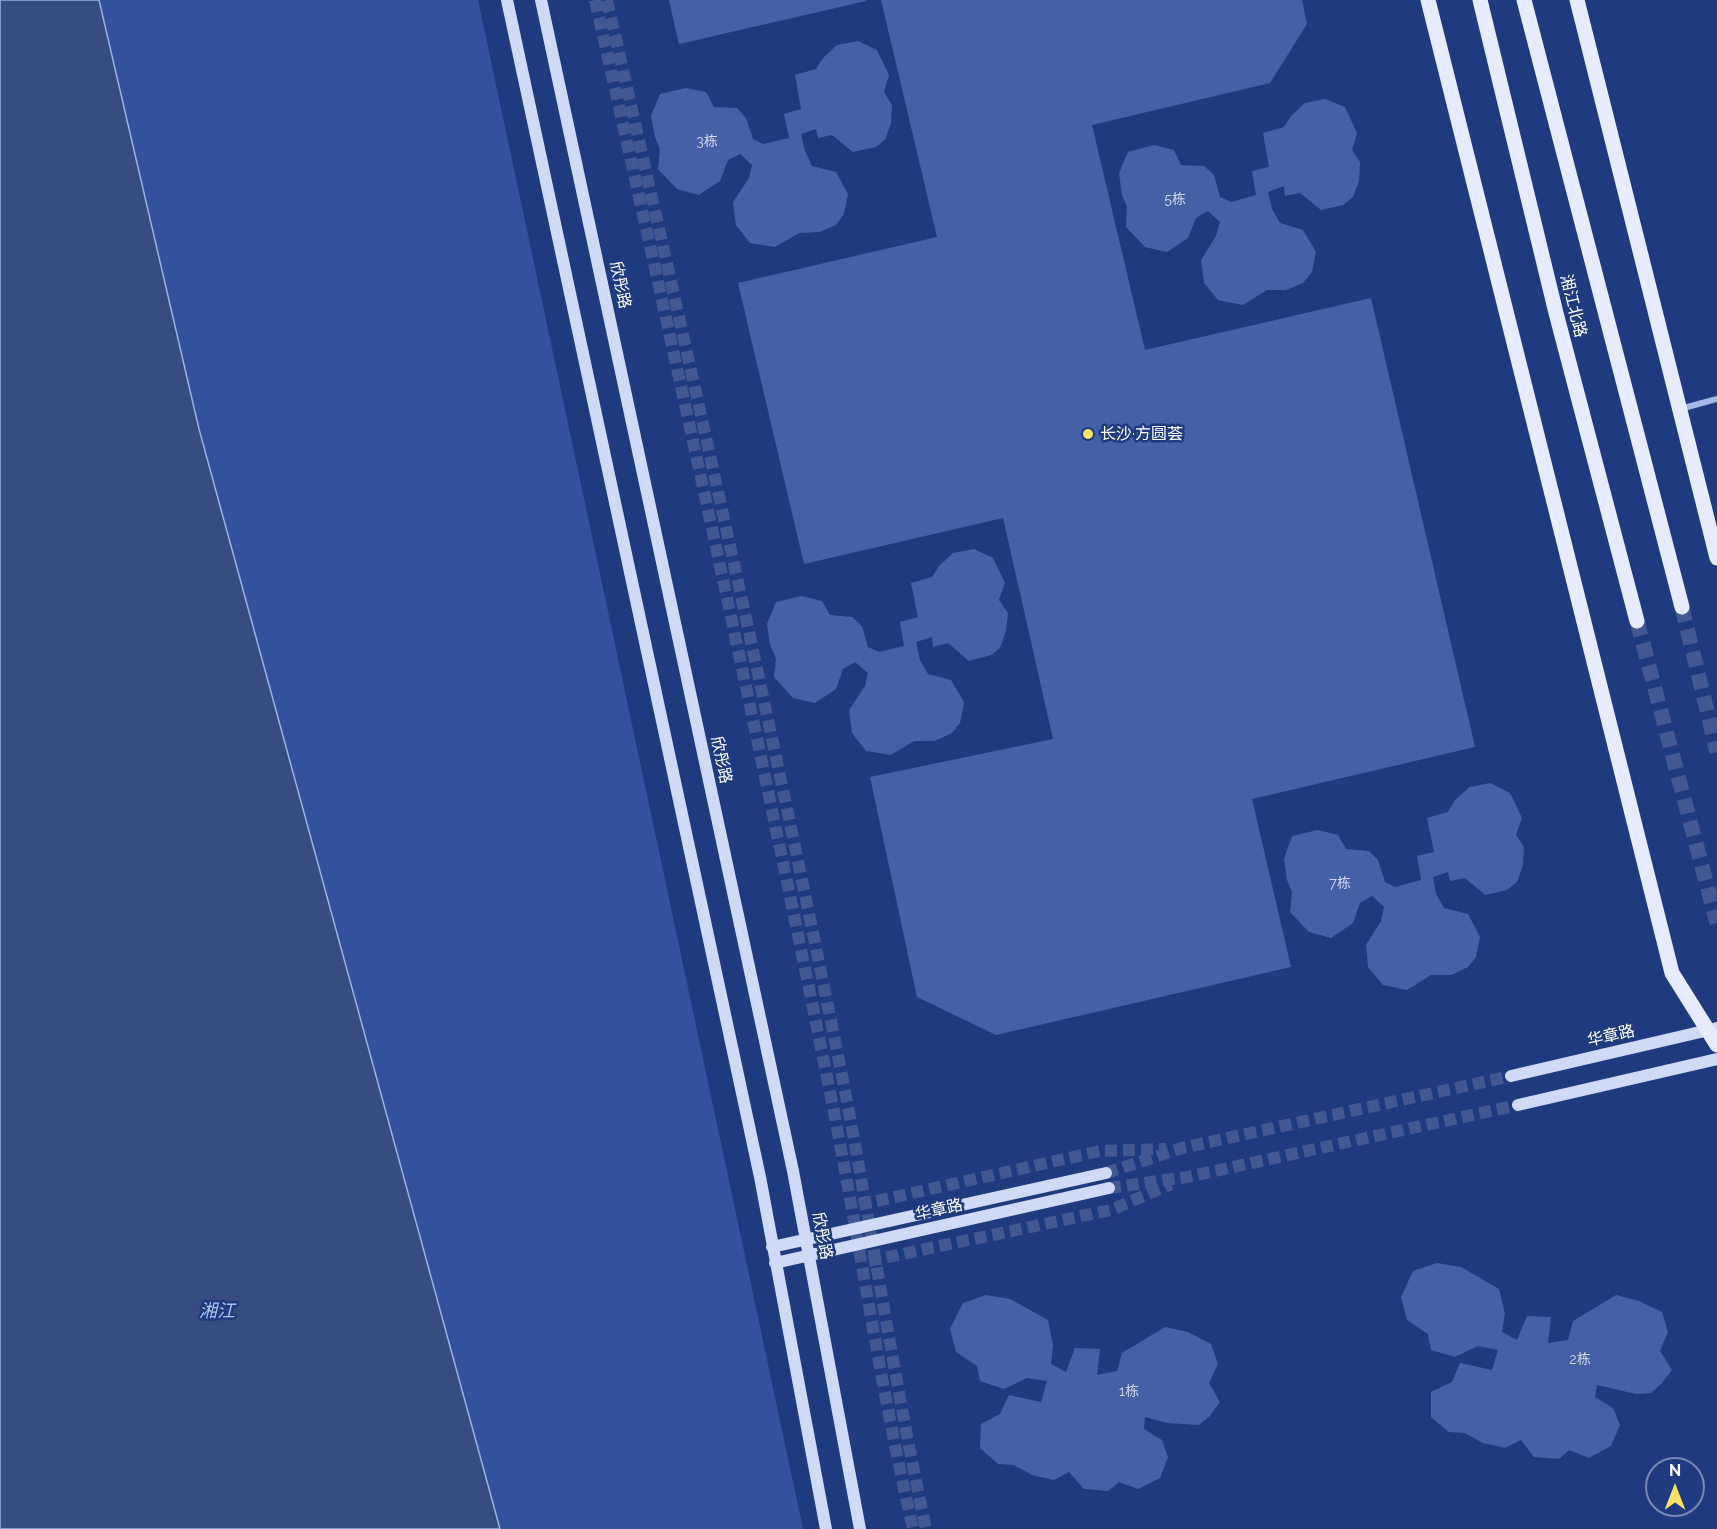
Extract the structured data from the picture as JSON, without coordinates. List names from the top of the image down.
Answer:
{
  "streets": {
    "main road": ["欣彤路", "湘江北路", "华章路"]
  },
  "crossings": [
    ["欣彤路", "华章路"]
  ],
  "water": ["湘江"],
  "places": ["长沙·方圆荟"],
  "house_numbers": [
    "3栋",
    "5栋",
    "7栋",
    "2栋",
    "1栋"
  ],
  "north": "top"
}
